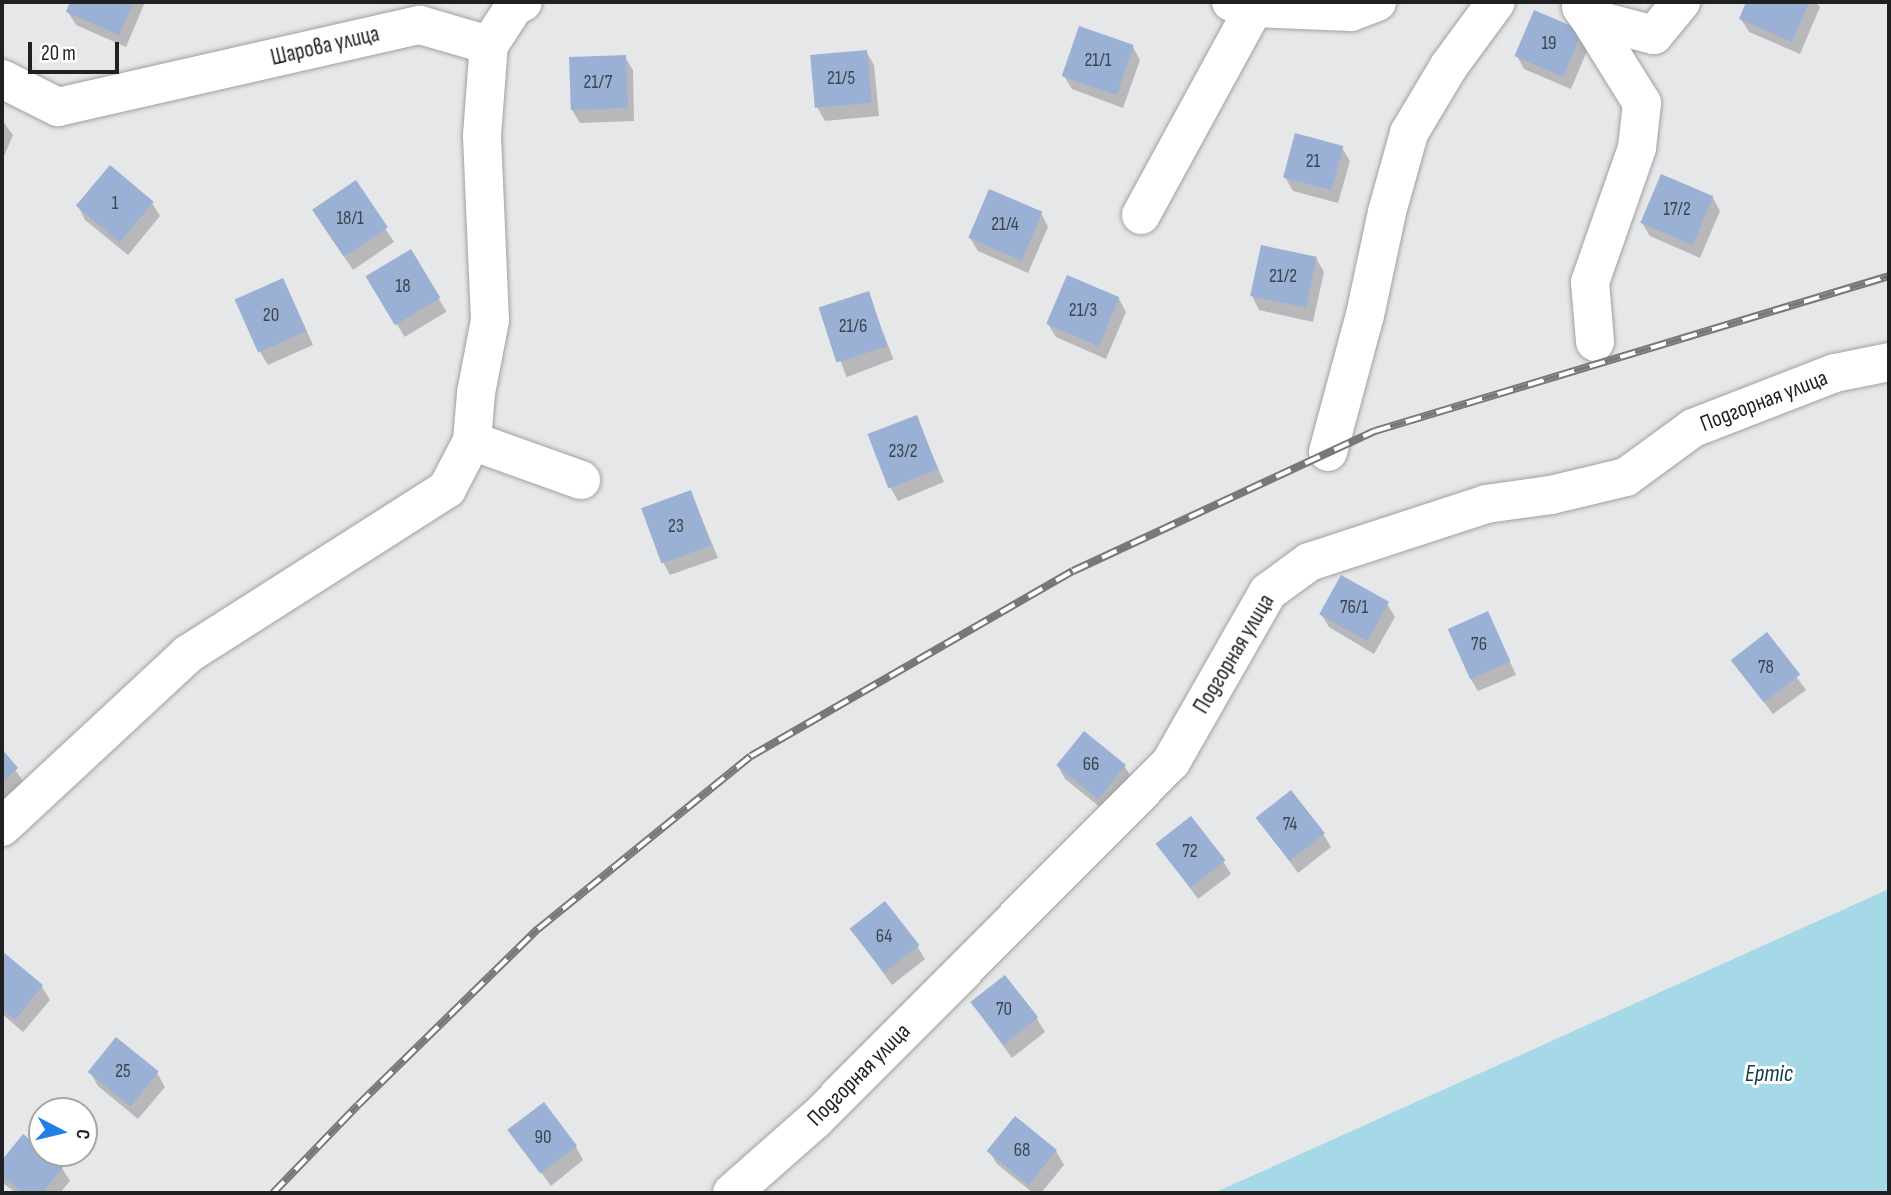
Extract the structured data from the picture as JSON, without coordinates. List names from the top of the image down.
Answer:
{
  "streets": {
    "street": ["Шарова улица", "Подгорная улица"]
  },
  "water": ["Ертіс"],
  "house_numbers": [
    "19",
    "21/1",
    "21/5",
    "21/7",
    "21",
    "1",
    "17/2",
    "18/1",
    "21/4",
    "21/2",
    "18",
    "21/3",
    "20",
    "21/6",
    "23/2",
    "23",
    "76/1",
    "76",
    "78",
    "66",
    "74",
    "72",
    "64",
    "70",
    "25",
    "90",
    "68"
  ],
  "scale_bar": "20 m",
  "north": "right"
}
